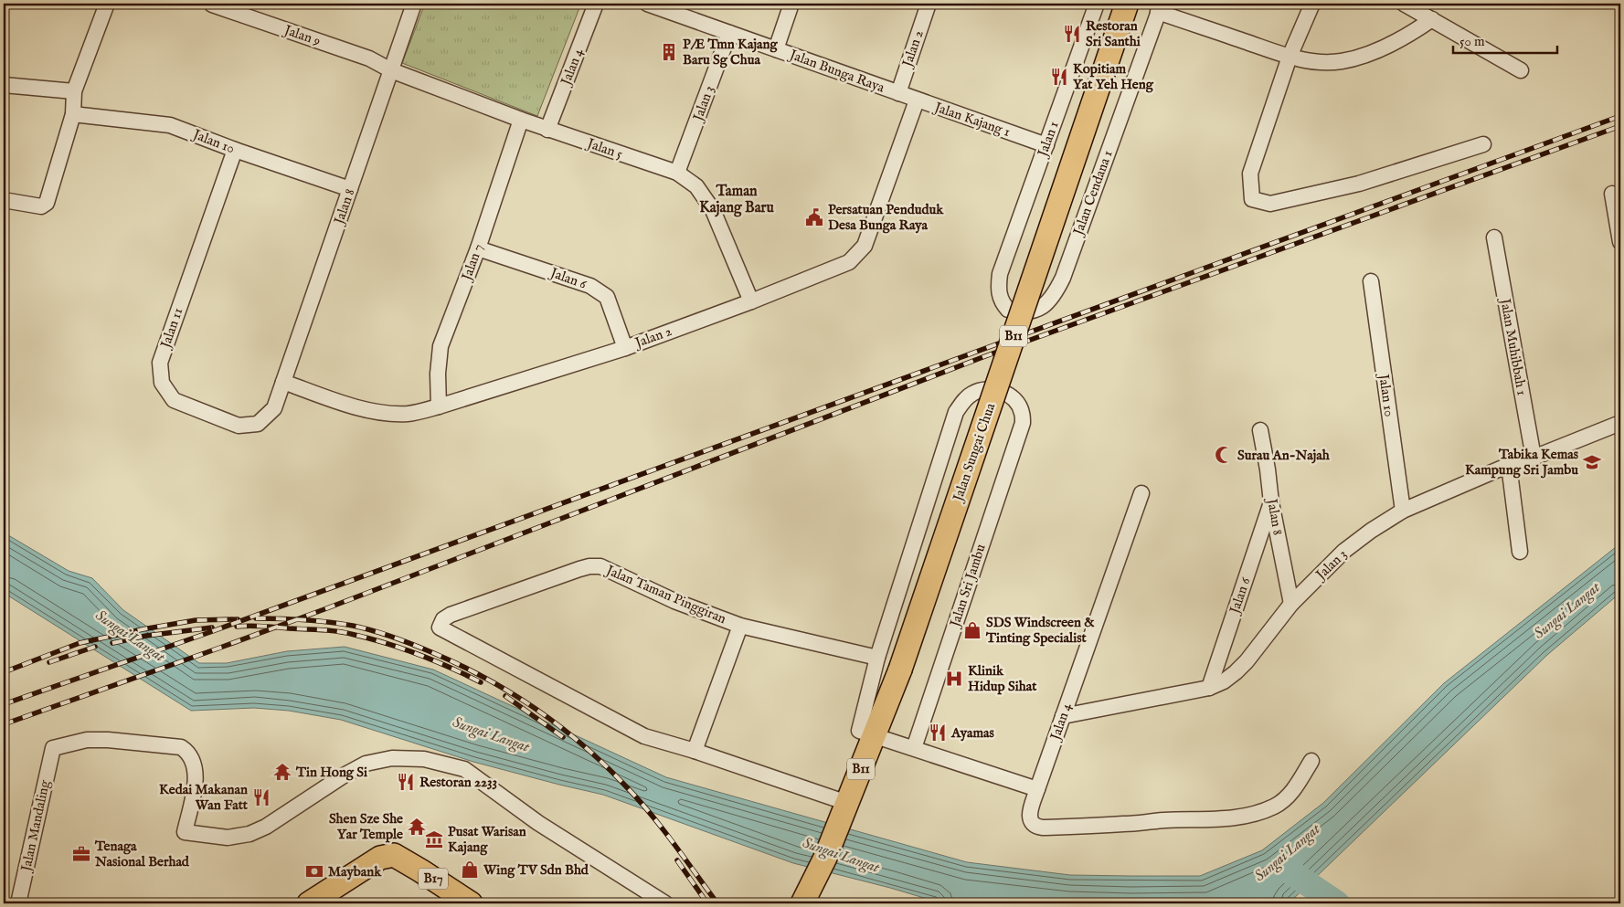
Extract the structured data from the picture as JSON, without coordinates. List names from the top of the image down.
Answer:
{
  "streets": {
    "main road": ["B11", "Jalan Sungai Chua", "B17"],
    "street": [
      "Jalan 9",
      "Jalan 2",
      "Jalan 4",
      "Jalan Bunga Raya",
      "Jalan 3",
      "Jalan Kajang 1",
      "Jalan 1",
      "Jalan 10",
      "Jalan 5",
      "Jalan Cendana 1",
      "Jalan 8",
      "Jalan 7",
      "Jalan 6",
      "Jalan 11",
      "Jalan Muhibbah 1",
      "Jalan Sri Jambu",
      "Jalan Taman Pinggiran",
      "Jalan Mandaling"
    ]
  },
  "crossings": [
    ["Jalan 9", "Jalan 5"],
    ["Jalan 9", "Jalan 8"],
    ["Jalan 2", "Jalan Bunga Raya"],
    ["Jalan 2", "Jalan Kajang 1"],
    ["Jalan 2", "Jalan 5"],
    ["Jalan 2", "Jalan 8"],
    ["Jalan 2", "Jalan 7"],
    ["Jalan 2", "Jalan 6"],
    ["Jalan 4", "Jalan 3"],
    ["Jalan 4", "Jalan 5"],
    ["Jalan Bunga Raya", "Jalan 3"],
    ["Jalan Bunga Raya", "Jalan Kajang 1"],
    ["Jalan 3", "Jalan 10"],
    ["Jalan 3", "Jalan 5"],
    ["Jalan 3", "Jalan 8"],
    ["Jalan 3", "Jalan 6"],
    ["Jalan 3", "Jalan Muhibbah 1"],
    ["Jalan Kajang 1", "Jalan 1"],
    ["Jalan 1", "Jalan Cendana 1"],
    ["Jalan 10", "Jalan 8"],
    ["Jalan 10", "Jalan 11"],
    ["Jalan 5", "Jalan 8"],
    ["Jalan 5", "Jalan 7"],
    ["Jalan 8", "Jalan 6"],
    ["Jalan 8", "Jalan 11"],
    ["Jalan 7", "Jalan 6"],
    ["Jalan Sri Jambu", "Jalan Taman Pinggiran"]
  ],
  "districts": ["Taman Kajang Baru"],
  "water": ["Sungai Langat"],
  "places": {
    "restaurant": [
      "Restoran Sri Santhi",
      "Kopitiam Yat Yeh Heng",
      "Ayamas",
      "Restoran 2233",
      "Kedai Makanan Wan Fatt"
    ],
    "building": ["P/E Tmn Kajang Baru Sg Chua"],
    "public building": ["Persatuan Penduduk Desa Bunga Raya"],
    "mosque": ["Surau An-Najah"],
    "school or university": ["Tabika Kemas Kampung Sri Jambu"],
    "shop": ["SDS Windscreen & Tinting Specialist", "Wing TV Sdn Bhd"],
    "hospital": ["Klinik Hidup Sihat"],
    "temple": ["Tin Hong Si", "Shen Sze She Yar Temple"],
    "museum": ["Pusat Warisan Kajang"],
    "office": ["Tenaga Nasional Berhad"],
    "bank": ["Maybank"]
  },
  "scale_bar": "50 m"
}
